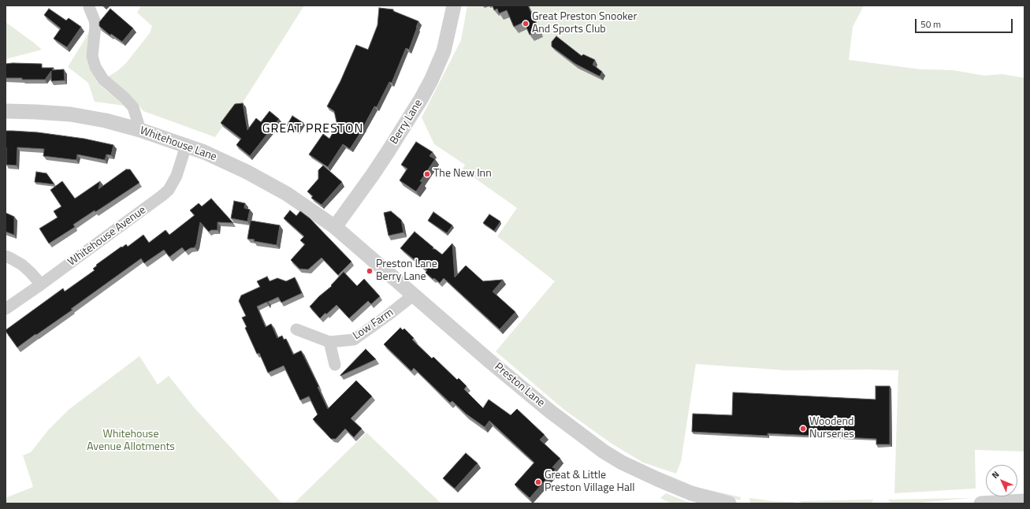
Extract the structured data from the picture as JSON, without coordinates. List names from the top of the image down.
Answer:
{
  "streets": {
    "street": [
      "Berry Lane",
      "Whitehouse Lane",
      "Whitehouse Avenue",
      "Low Farm",
      "Preston Lane"
    ]
  },
  "crossings": [
    ["Berry Lane", "Whitehouse Lane"],
    ["Berry Lane", "Preston Lane"],
    ["Whitehouse Lane", "Whitehouse Avenue"],
    ["Whitehouse Lane", "Preston Lane"],
    ["Low Farm", "Preston Lane"]
  ],
  "districts": ["GREAT PRESTON"],
  "parks": ["Whitehouse Avenue Allotments"],
  "places": [
    "Great Preston Snooker And Sports Club",
    "The New Inn",
    "Preston Lane Berry Lane",
    "Woodend Nurseries",
    "Great & Little Preston Village Hall"
  ],
  "scale_bar": "50 m",
  "north": "top left"
}
